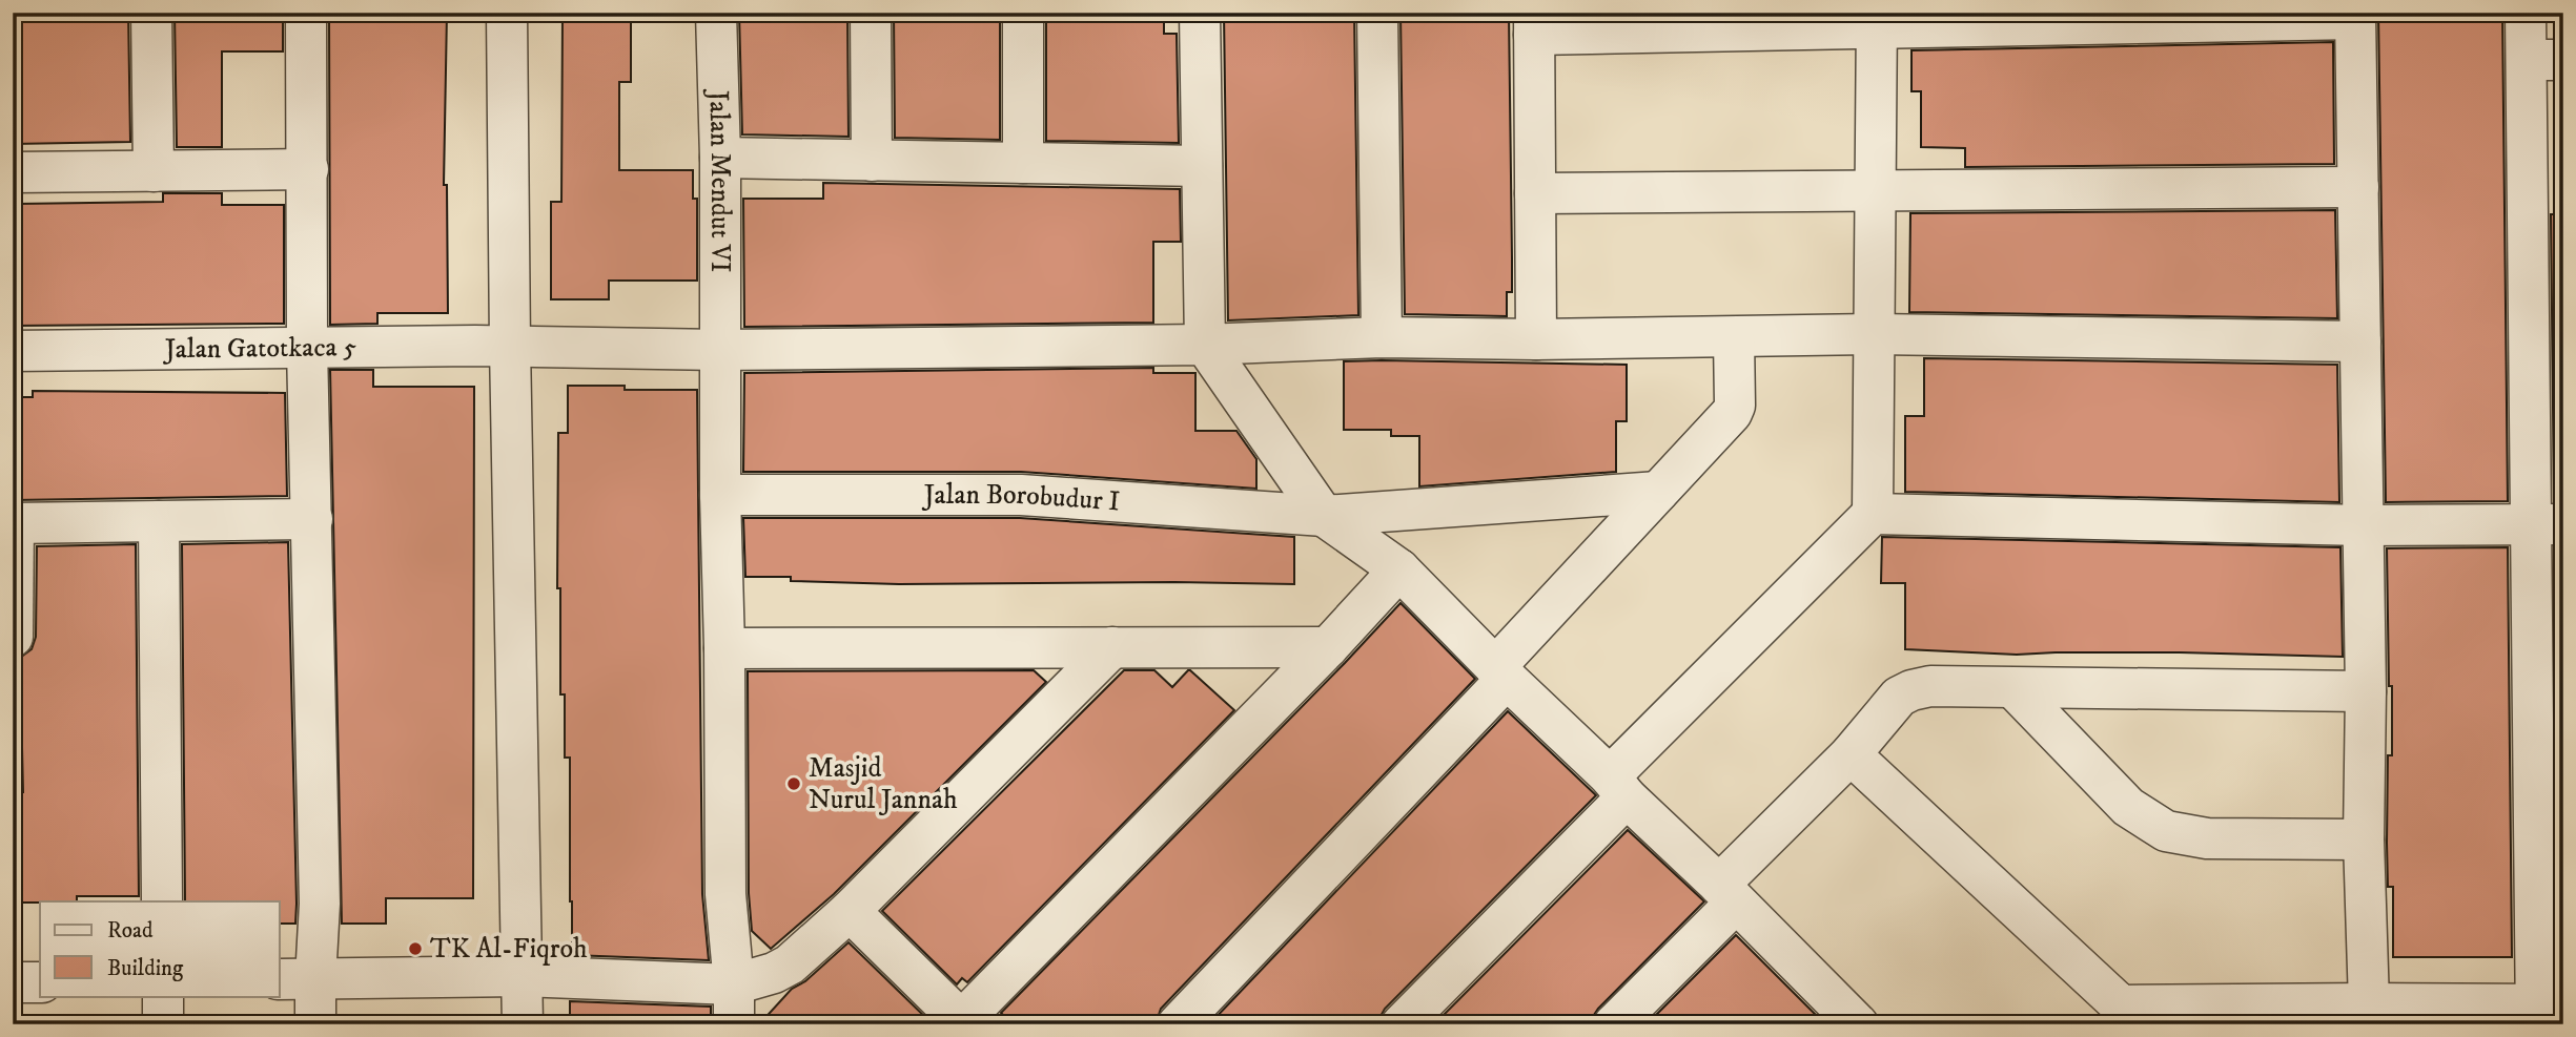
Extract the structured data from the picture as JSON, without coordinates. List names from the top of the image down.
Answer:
{
  "streets": {
    "street": ["Jalan Mendut VI", "Jalan Gatotkaca 5", "Jalan Borobudur I"]
  },
  "crossings": [
    ["Jalan Mendut VI", "Jalan Gatotkaca 5"],
    ["Jalan Mendut VI", "Jalan Borobudur I"]
  ],
  "places": ["Masjid Nurul Jannah", "TK Al-Fiqroh"],
  "legend": ["Road", "Building"]
}
